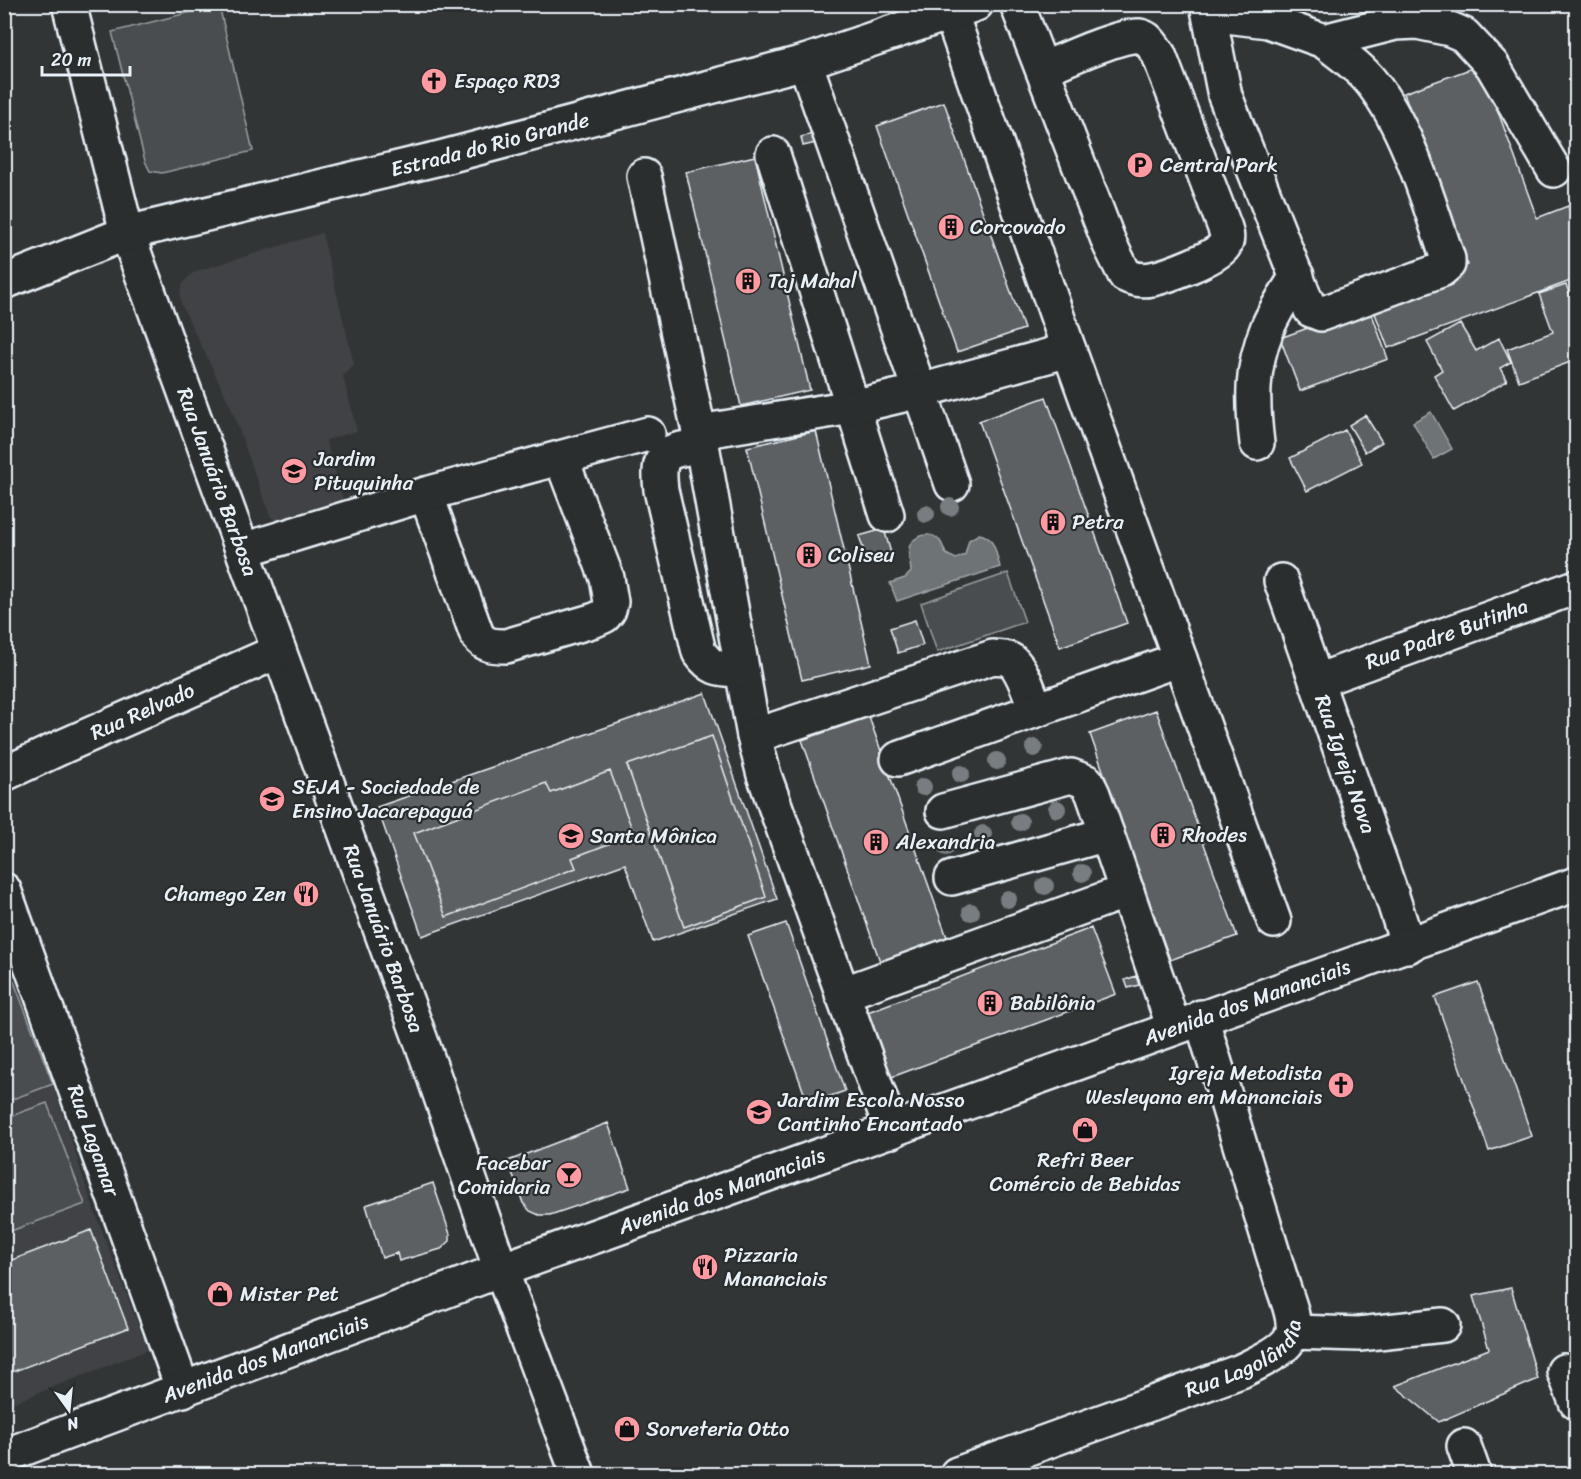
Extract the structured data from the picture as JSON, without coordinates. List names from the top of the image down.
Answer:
{
  "streets": {
    "street": [
      "Estrada do Rio Grande",
      "Rua Januário Barbosa",
      "Rua Padre Butinha",
      "Rua Relvado",
      "Rua Igreja Nova",
      "Avenida dos Mananciais",
      "Rua Lagamar",
      "Rua Lagolândia"
    ]
  },
  "crossings": [
    ["Estrada do Rio Grande", "Rua Januário Barbosa"],
    ["Rua Januário Barbosa", "Rua Relvado"],
    ["Rua Januário Barbosa", "Avenida dos Mananciais"],
    ["Rua Padre Butinha", "Rua Igreja Nova"],
    ["Rua Igreja Nova", "Avenida dos Mananciais"],
    ["Avenida dos Mananciais", "Rua Lagamar"],
    ["Avenida dos Mananciais", "Rua Lagolândia"]
  ],
  "places": {
    "church": ["Espaço RD3", "Igreja Metodista Wesleyana em Mananciais"],
    "parking": ["Central Park"],
    "building": [
      "Corcovado",
      "Taj Mahal",
      "Petra",
      "Coliseu",
      "Rhodes",
      "Alexandria",
      "Babilônia"
    ],
    "school or university": [
      "Jardim Pituquinha",
      "SEJA - Sociedade de Ensino Jacarepaguá",
      "Santa Mônica",
      "Jardim Escola Nosso Cantinho Encantado"
    ],
    "restaurant": ["Chamego Zen", "Pizzaria Mananciais"],
    "shop": ["Refri Beer Comércio de Bebidas", "Mister Pet", "Sorveteria Otto"],
    "bar": ["Facebar Comidaria"]
  },
  "scale_bar": "20 m",
  "north": "bottom"
}
